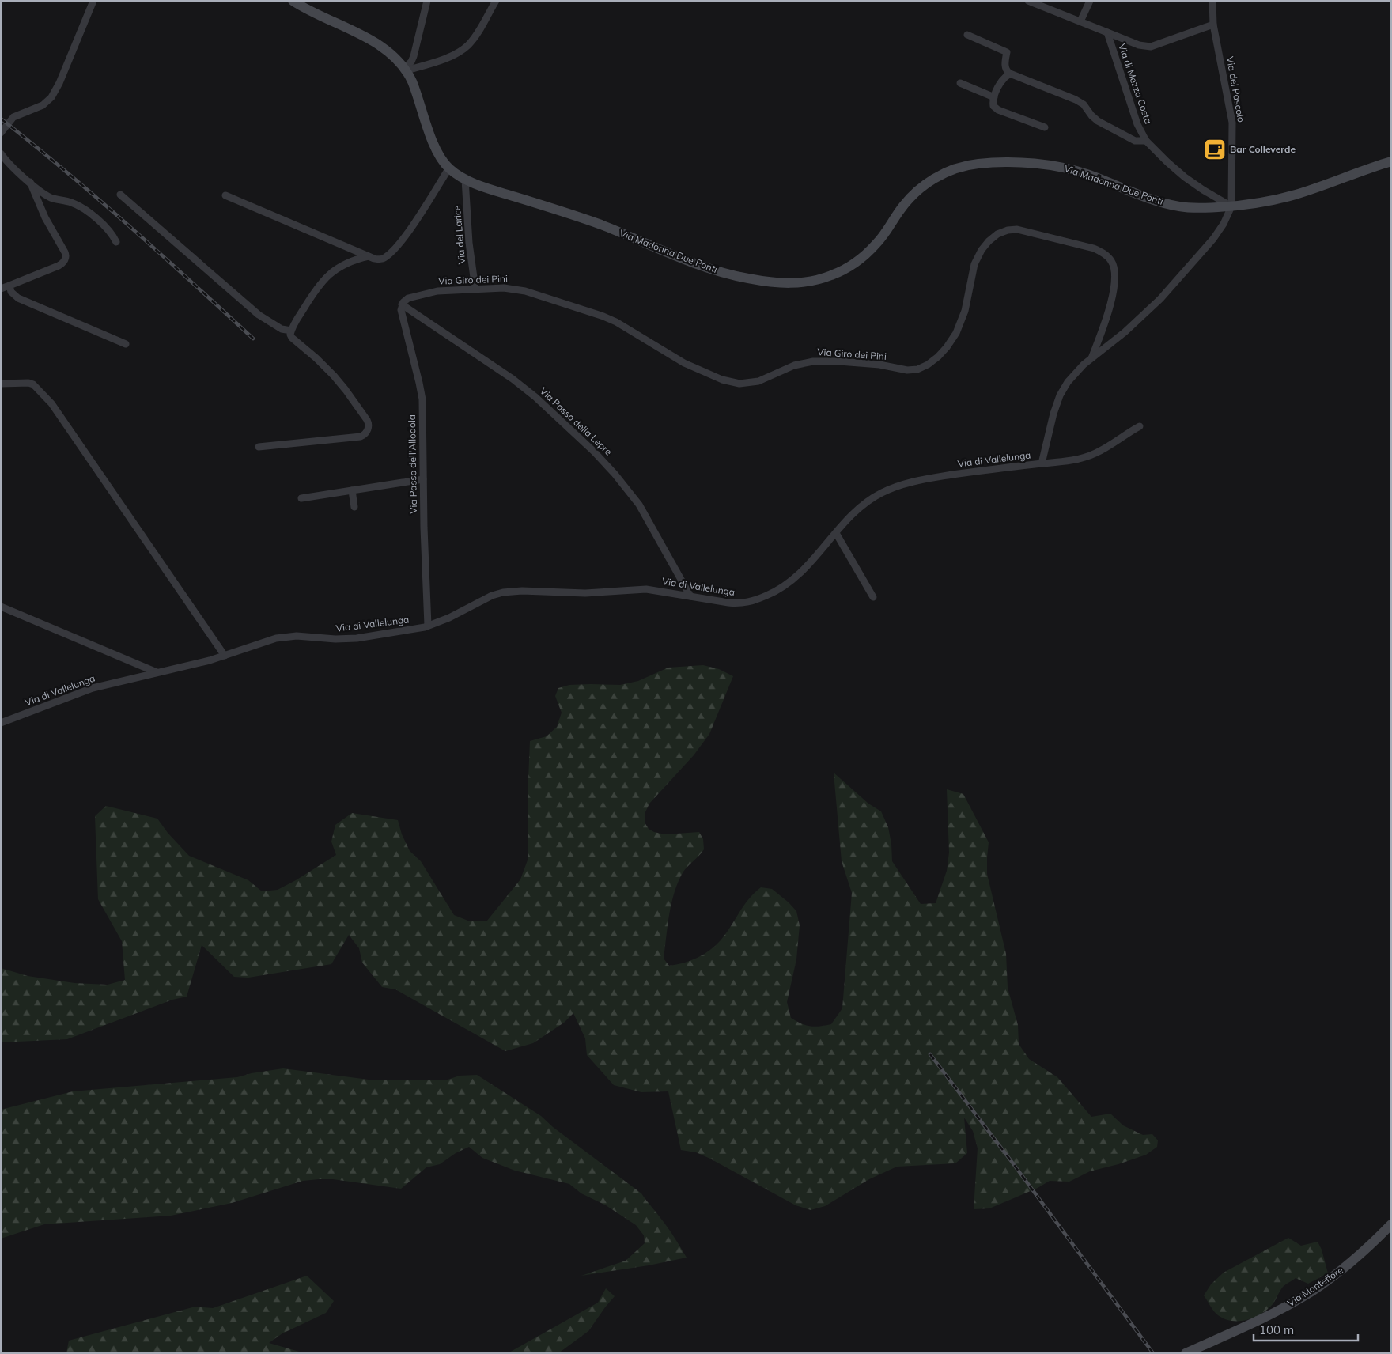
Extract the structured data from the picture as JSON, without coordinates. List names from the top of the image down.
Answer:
{
  "streets": {
    "main road": ["Via Madonna Due Ponti", "Via Montefiore"],
    "street": [
      "Via di Mezza Costa",
      "Via del Pascolo",
      "Via del Larice",
      "Via Giro dei Pini",
      "Via Passo della Lepre",
      "Via di Vallelunga",
      "Via Passo dell'Allodola"
    ]
  },
  "crossings": [
    ["Via di Mezza Costa", "Via del Pascolo"],
    ["Via di Mezza Costa", "Via Madonna Due Ponti"],
    ["Via di Mezza Costa", "Via di Vallelunga"],
    ["Via del Pascolo", "Via Madonna Due Ponti"],
    ["Via del Pascolo", "Via di Vallelunga"],
    ["Via Madonna Due Ponti", "Via del Larice"],
    ["Via Madonna Due Ponti", "Via di Vallelunga"],
    ["Via del Larice", "Via Giro dei Pini"],
    ["Via Giro dei Pini", "Via Passo della Lepre"],
    ["Via Giro dei Pini", "Via di Vallelunga"],
    ["Via Giro dei Pini", "Via Passo dell'Allodola"],
    ["Via Passo della Lepre", "Via di Vallelunga"],
    ["Via Passo della Lepre", "Via Passo dell'Allodola"],
    ["Via di Vallelunga", "Via Passo dell'Allodola"]
  ],
  "places": {
    "cafe": ["Bar Colleverde"]
  },
  "scale_bar": "100 m"
}
